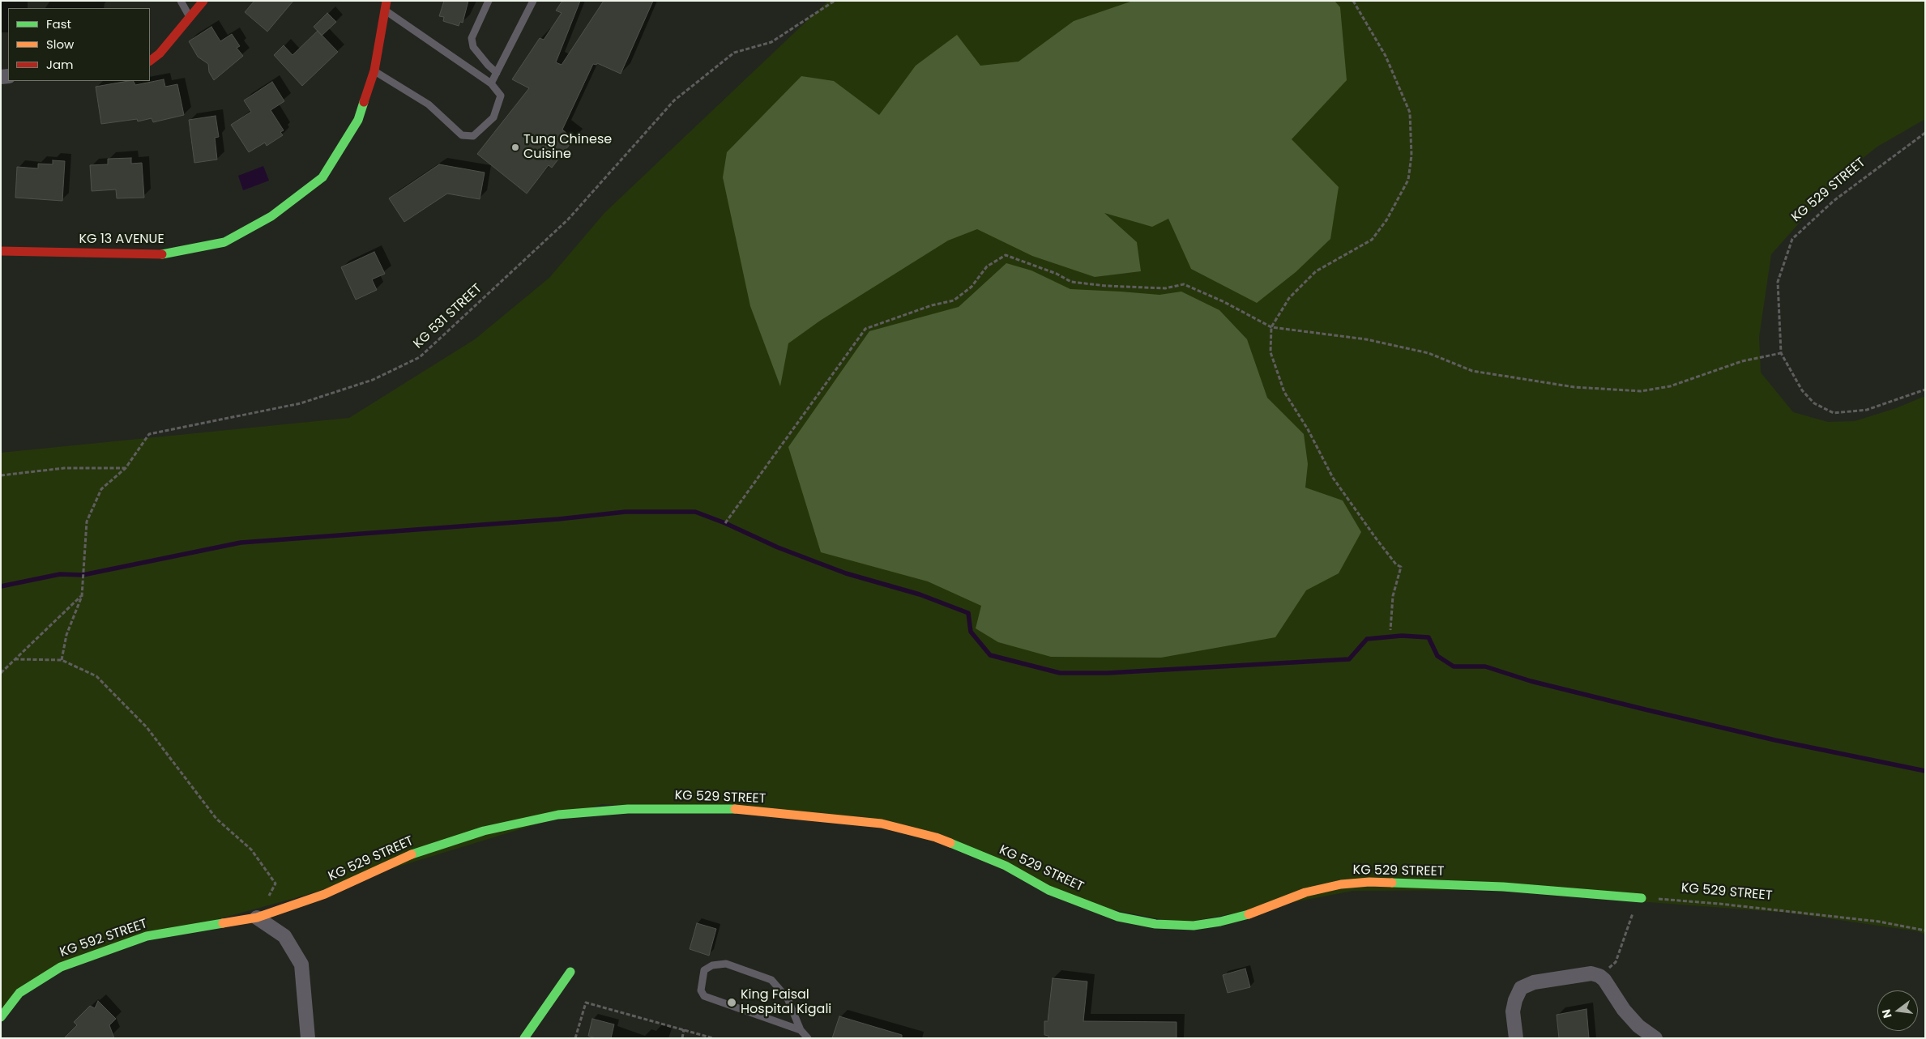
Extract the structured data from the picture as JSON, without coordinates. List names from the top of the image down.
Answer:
{
  "streets": {
    "street": ["KG 529 STREET", "KG 13 AVENUE", "KG 592 STREET"],
    "path": ["KG 531 STREET"]
  },
  "crossings": [
    ["KG 529 STREET", "KG 592 STREET"]
  ],
  "places": ["Tung Chinese Cuisine", "King Faisal Hospital Kigali"],
  "legend": ["Fast", "Slow", "Jam"],
  "north": "left"
}
